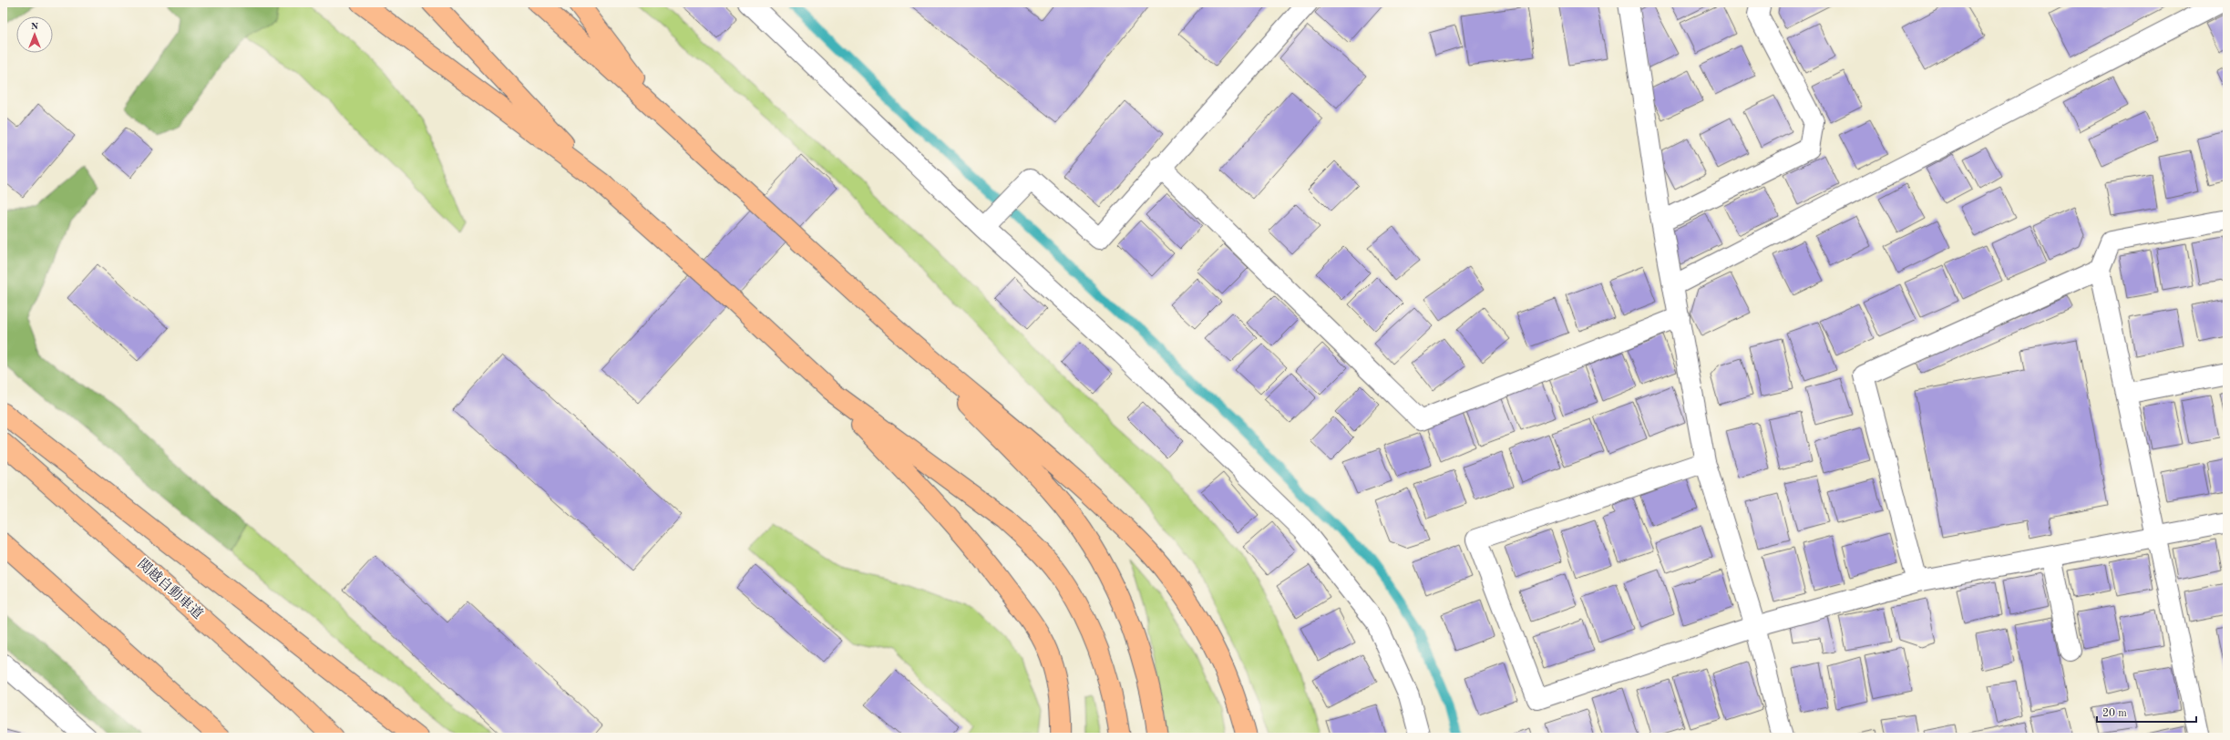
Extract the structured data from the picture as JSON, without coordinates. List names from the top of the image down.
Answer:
{
  "streets": {
    "highway": ["関越自動車道"]
  },
  "scale_bar": "20 m",
  "north": "top"
}
